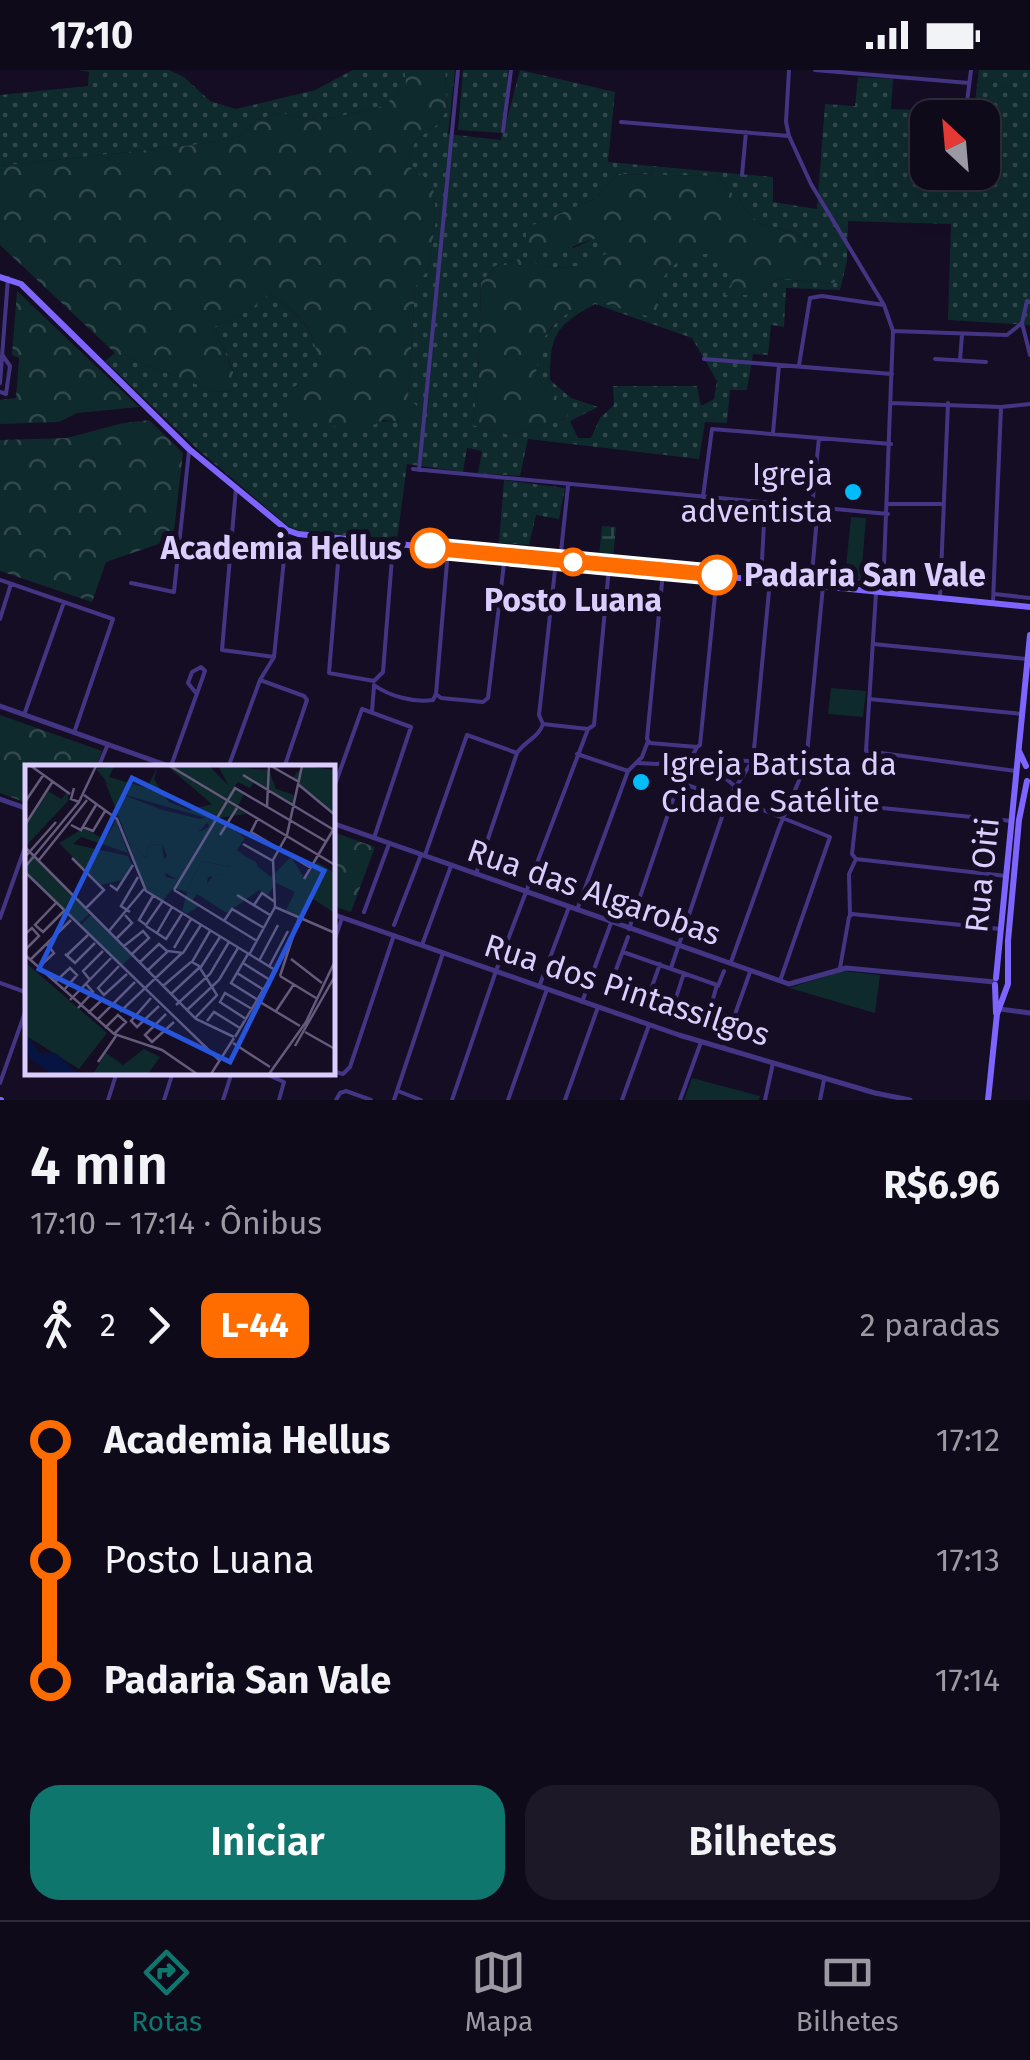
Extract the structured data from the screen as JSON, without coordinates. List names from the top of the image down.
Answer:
{
  "streets": {
    "main road": ["Rua Oiti"],
    "street": ["Rua das Algarobas", "Rua dos Pintassilgos"]
  },
  "places": [
    "Igreja adventista",
    "Academia Hellus",
    "Posto Luana",
    "Padaria San Vale",
    "Igreja Batista da Cidade Satélite"
  ],
  "lines": ["bus line L-44"],
  "north": "top left",
  "page": {
    "status": "17:10",
    "heading": ["4 min", "17:10 – 17:14 · Ônibus", "R$6.96"],
    "legs": ["2", "L-44", "2 paradas"],
    "list": [
      {
        "name": "Academia Hellus",
        "value": "17:12"
      },
      {
        "name": "Posto Luana",
        "value": "17:13"
      },
      {
        "name": "Padaria San Vale",
        "value": "17:14"
      }
    ],
    "buttons": ["Iniciar", "Bilhetes"],
    "tabs": ["Rotas", "Mapa", "Bilhetes"]
  }
}
